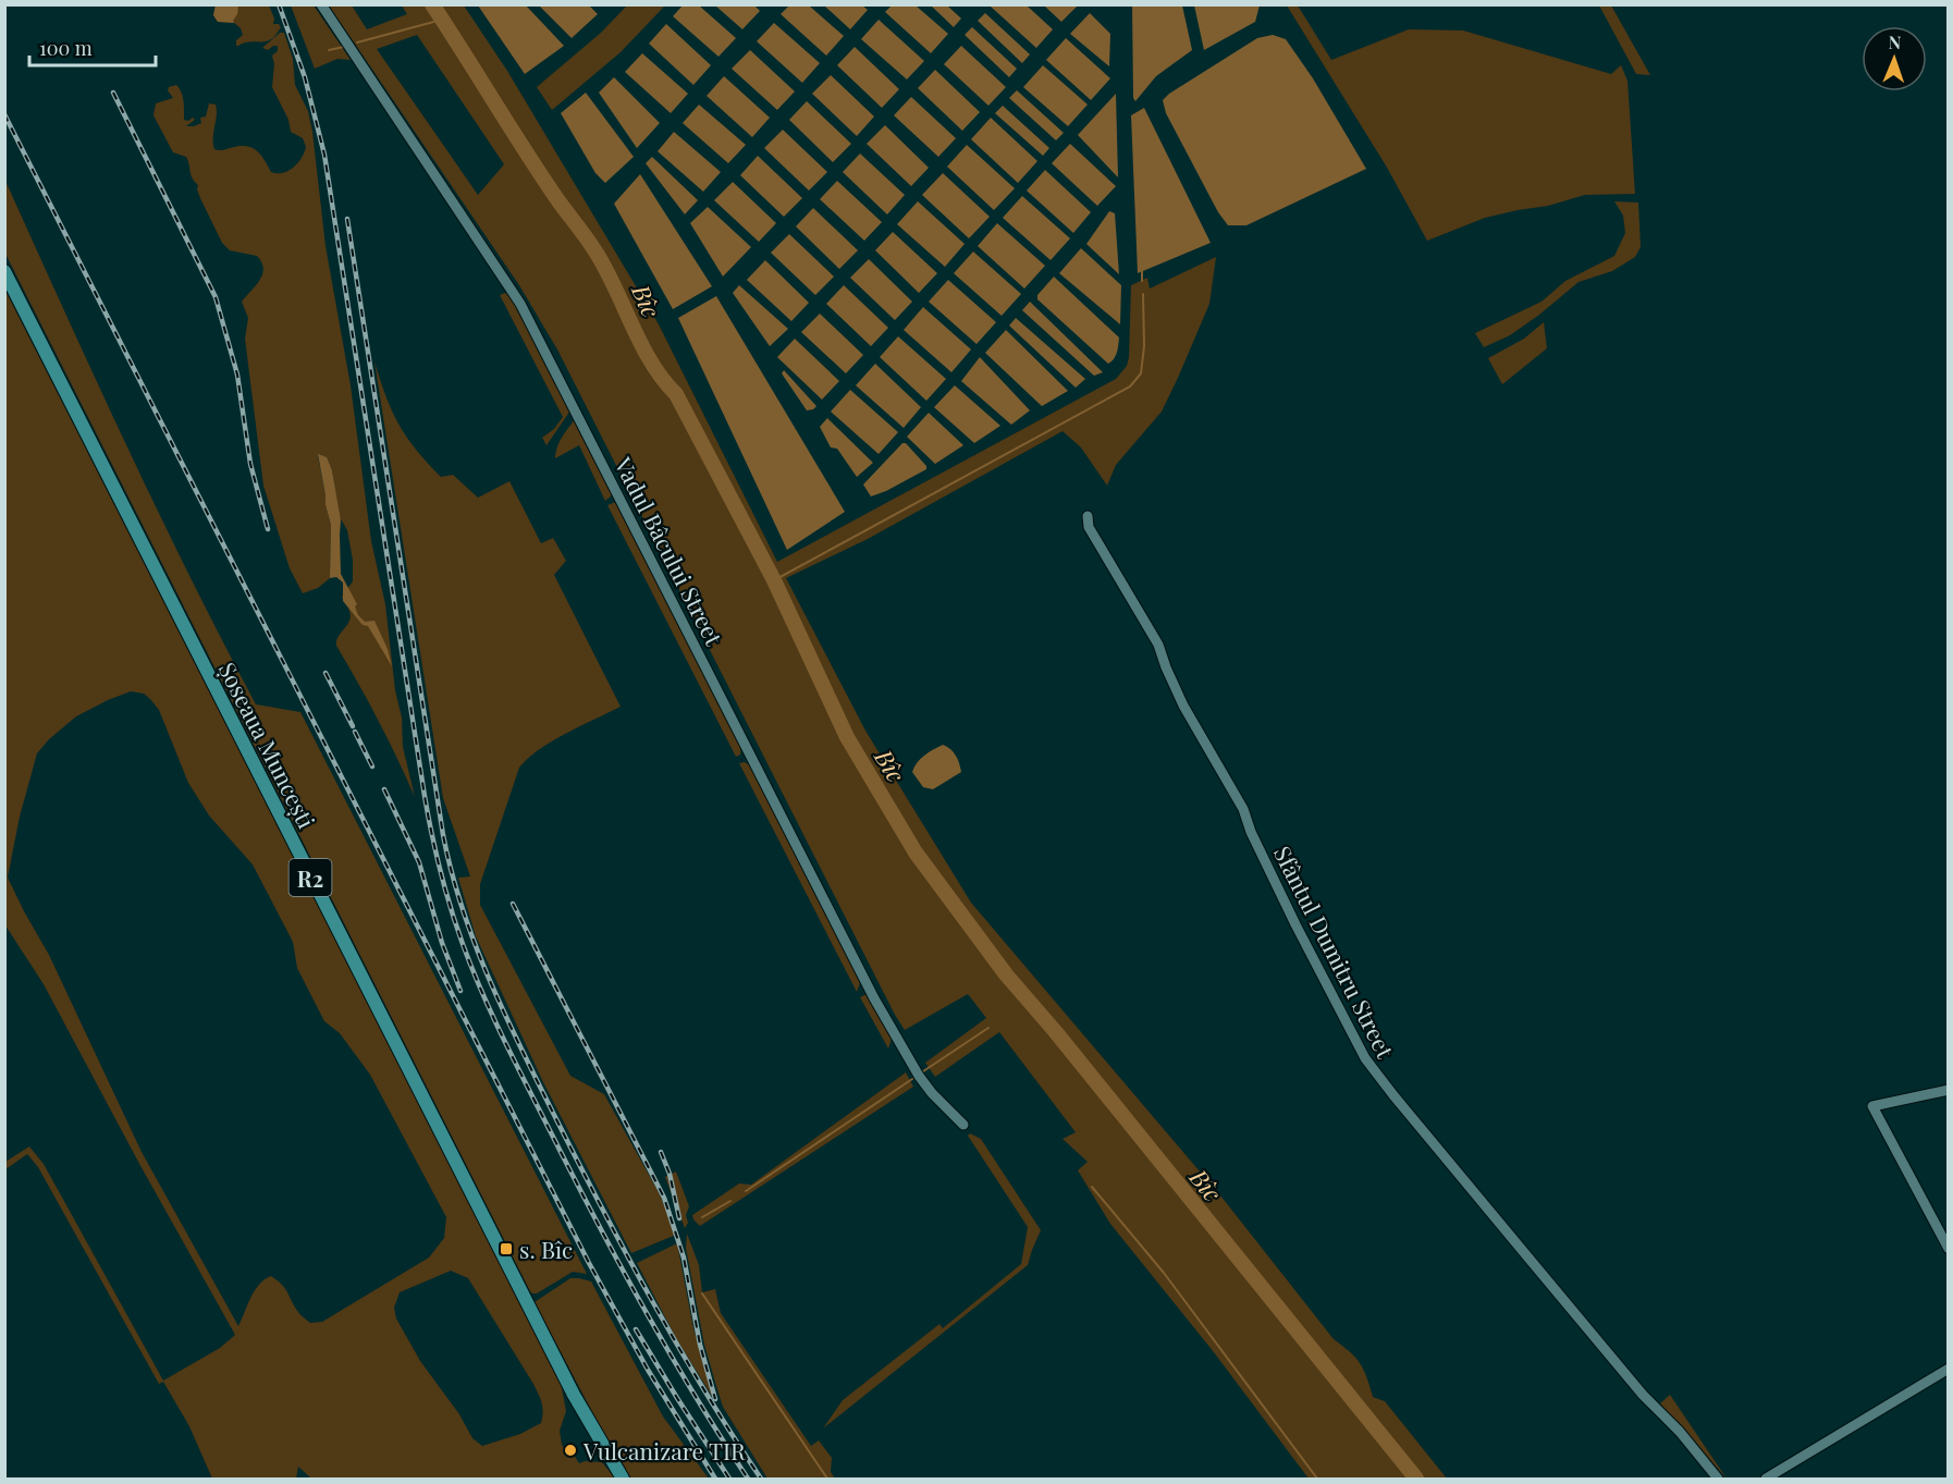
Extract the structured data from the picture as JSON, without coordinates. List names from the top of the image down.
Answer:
{
  "streets": {
    "main road": ["Șoseaua Muncești", "R2"],
    "street": ["Vadul Bâcului Street", "Sfântul Dumitru Street"]
  },
  "water": ["Bîc"],
  "places": {
    "transit": ["s. Bîc"],
    "other": ["Vulcanizare TIR"]
  },
  "scale_bar": "100 m",
  "north": "top"
}
